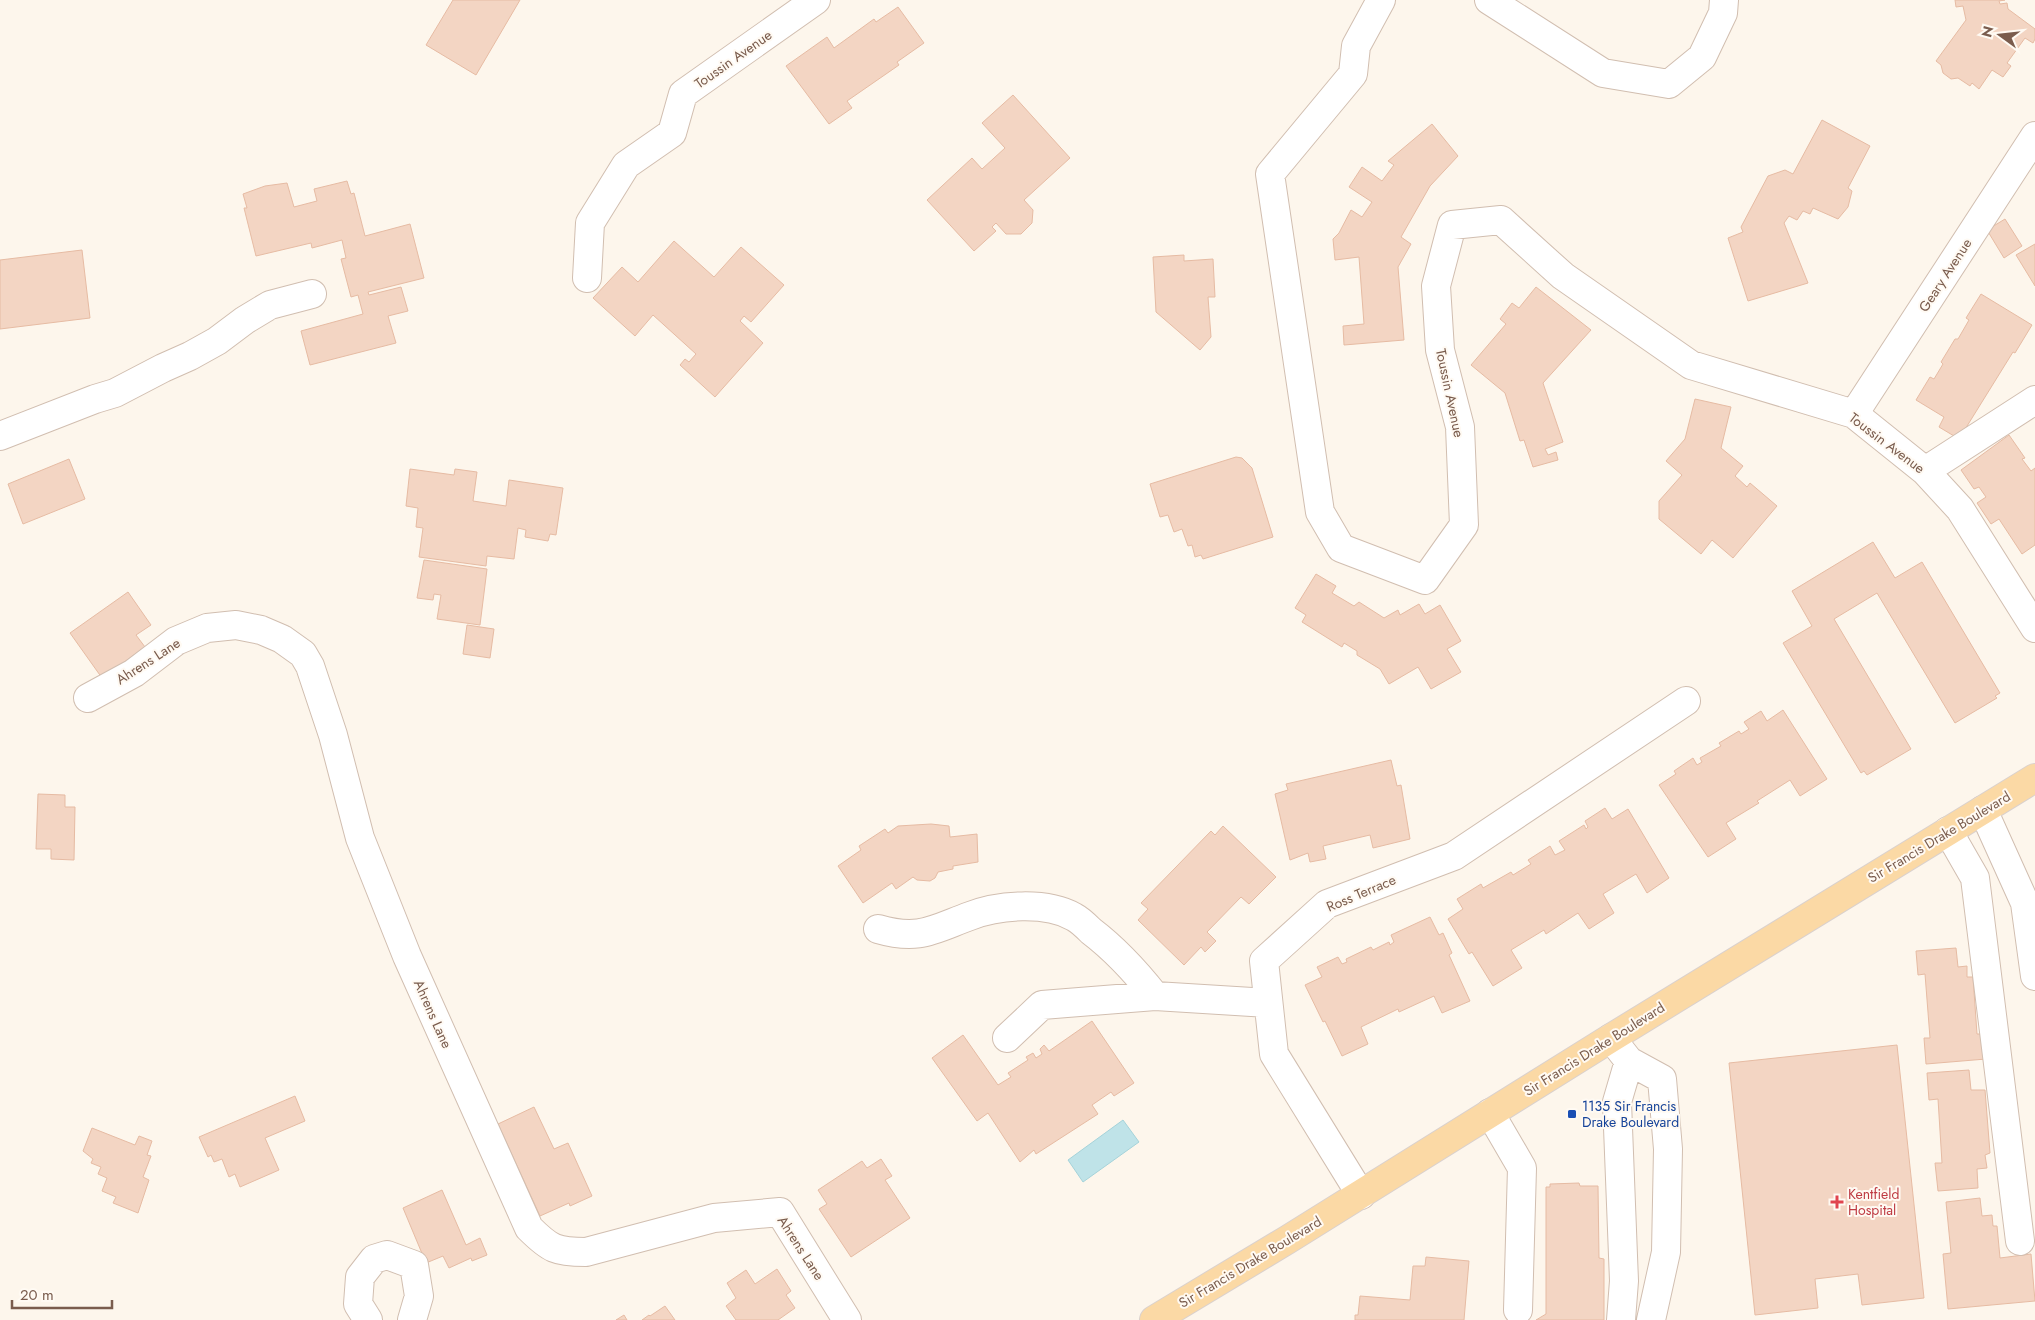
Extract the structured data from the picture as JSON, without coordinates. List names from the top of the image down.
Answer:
{
  "streets": {
    "main road": ["Sir Francis Drake Boulevard"],
    "street": [
      "Toussin Avenue",
      "Geary Avenue",
      "Ahrens Lane",
      "Ross Terrace"
    ]
  },
  "crossings": [
    ["Toussin Avenue", "Geary Avenue"],
    ["Sir Francis Drake Boulevard", "Ross Terrace"]
  ],
  "places": {
    "transit": ["1135 Sir Francis Drake Boulevard"],
    "health": ["Kentfield Hospital"]
  },
  "scale_bar": "20 m",
  "north": "left"
}
